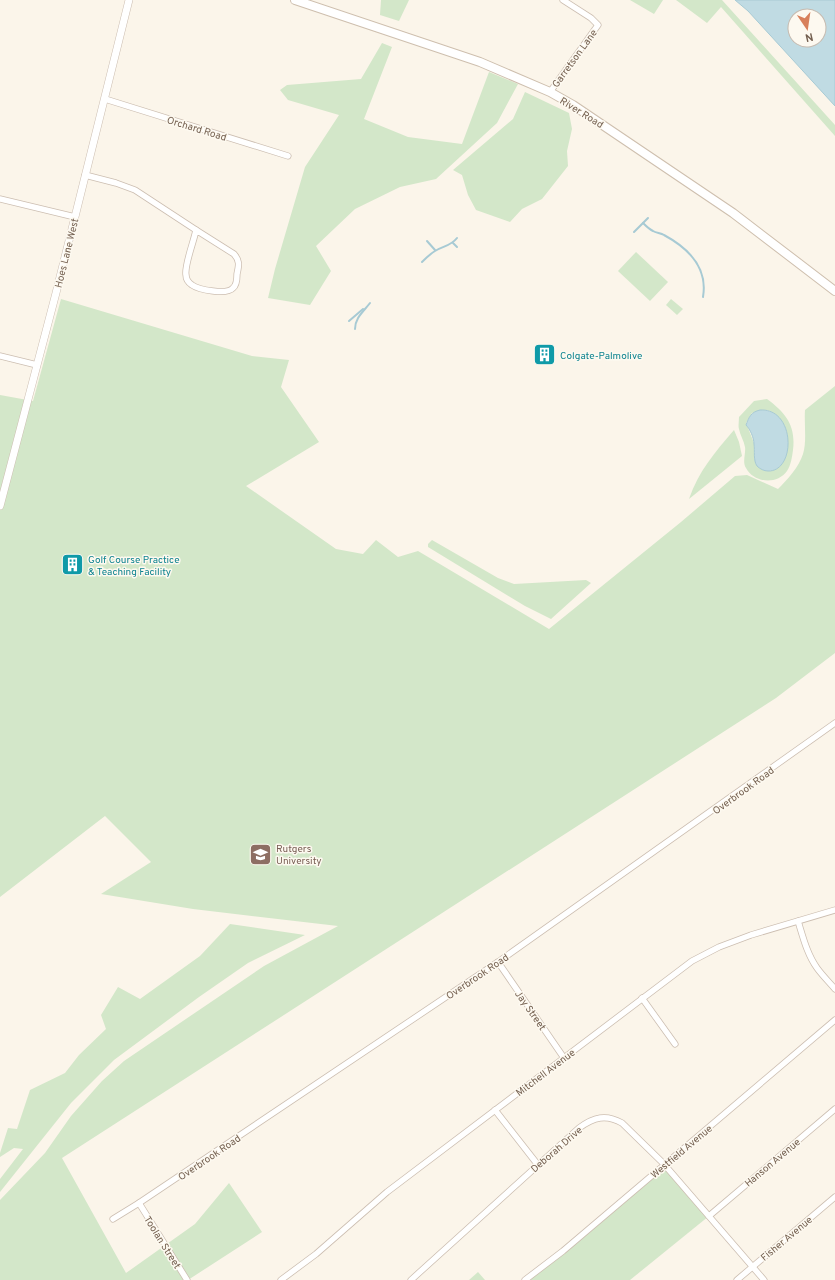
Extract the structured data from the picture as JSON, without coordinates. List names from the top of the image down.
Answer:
{
  "streets": {
    "main road": ["River Road"],
    "street": [
      "Garretson Lane",
      "Orchard Road",
      "Hoes Lane West",
      "Overbrook Road",
      "Jay Street",
      "Mitchell Avenue",
      "Deborah Drive",
      "Westfield Avenue",
      "Hanson Avenue",
      "Fisher Avenue",
      "Toolan Street"
    ]
  },
  "crossings": [
    ["Garretson Lane", "River Road"],
    ["Orchard Road", "Hoes Lane West"],
    ["Overbrook Road", "Jay Street"],
    ["Overbrook Road", "Toolan Street"],
    ["Jay Street", "Mitchell Avenue"],
    ["Deborah Drive", "Westfield Avenue"],
    ["Deborah Drive", "Hanson Avenue"],
    ["Deborah Drive", "Fisher Avenue"]
  ],
  "places": {
    "building": ["Colgate-Palmolive", "Golf Course Practice & Teaching Facility"],
    "school or university": ["Rutgers University"]
  },
  "north": "bottom"
}
